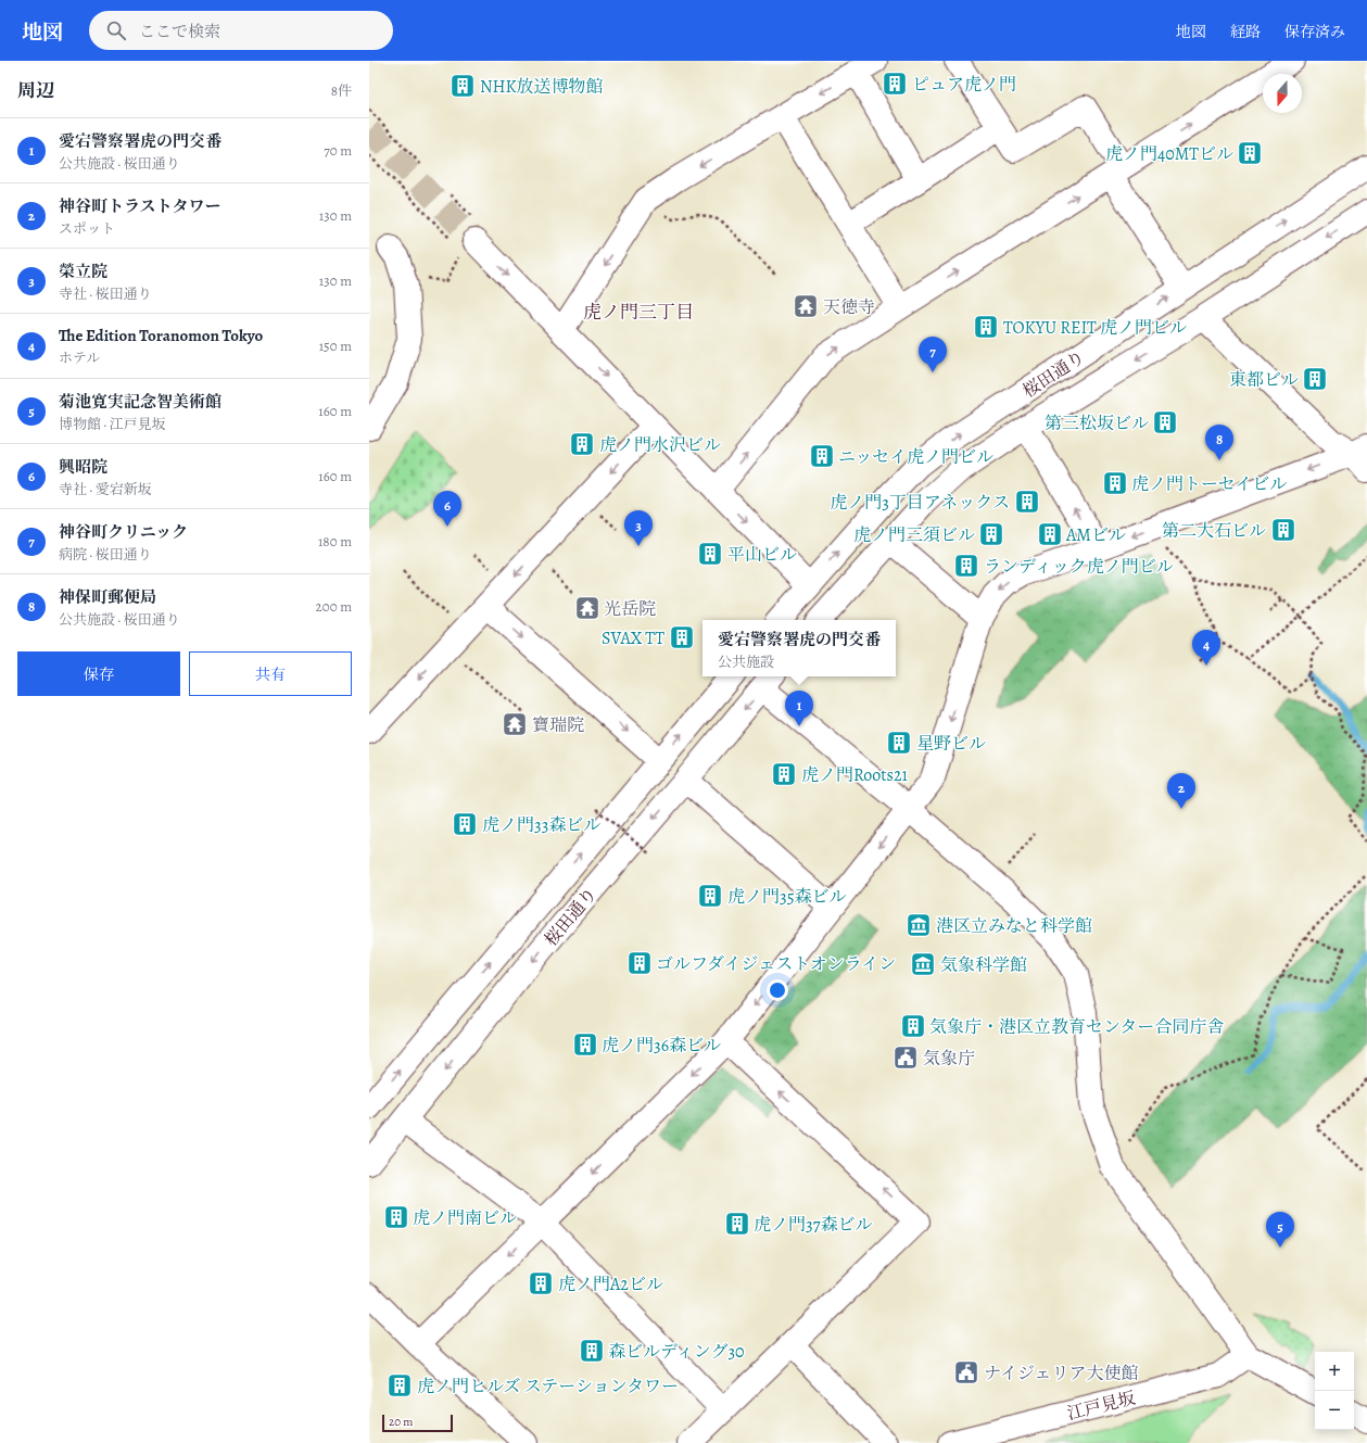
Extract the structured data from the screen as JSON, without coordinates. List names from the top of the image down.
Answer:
{
  "streets": {
    "main road": ["桜田通り", "江戸見坂"]
  },
  "districts": ["虎ノ門三丁目"],
  "places": {
    "building": [
      "ピュア虎ノ門",
      "NHK放送博物館",
      "虎ノ門40MTビル",
      "TOKYU REIT 虎ノ門ビル",
      "東都ビル",
      "第三松坂ビル",
      "虎ノ門水沢ビル",
      "ニッセイ虎ノ門ビル",
      "虎ノ門トーセイビル",
      "虎ノ門3丁目アネックス",
      "第二大石ビル",
      "虎ノ門三須ビル",
      "AMビル",
      "平山ビル",
      "ランディック虎ノ門ビル",
      "SVAX TT",
      "星野ビル",
      "虎ノ門Roots21",
      "虎ノ門33森ビル",
      "虎ノ門35森ビル",
      "ゴルフダイジェストオンライン",
      "気象庁・港区立教育センター合同庁舎",
      "虎ノ門36森ビル",
      "虎ノ門南ビル",
      "虎ノ門37森ビル",
      "虎ノ門A2ビル",
      "森ビルディング30",
      "虎ノ門ヒルズ ステーションタワー"
    ],
    "temple": ["天徳寺", "光岳院", "寶瑞院"],
    "museum": ["港区立みなと科学館", "気象科学館"],
    "public building": ["気象庁", "ナイジェリア大使館"]
  },
  "scale_bar": "20 m",
  "north": "bottom",
  "page": {
    "header": "地図",
    "search": "ここで検索",
    "nav": ["地図", "経路", "保存済み"],
    "heading": ["周辺", "8件"],
    "list": [
      {
        "mark": "1",
        "name": "愛宕警察署虎の門交番",
        "note": "公共施設 · 桜田通り",
        "value": "70 m"
      },
      {
        "mark": "2",
        "name": "神谷町トラストタワー",
        "note": "スポット",
        "value": "130 m"
      },
      {
        "mark": "3",
        "name": "榮立院",
        "note": "寺社 · 桜田通り",
        "value": "130 m"
      },
      {
        "mark": "4",
        "name": "The Edition Toranomon Tokyo",
        "note": "ホテル",
        "value": "150 m"
      },
      {
        "mark": "5",
        "name": "菊池寛実記念智美術館",
        "note": "博物館 · 江戸見坂",
        "value": "160 m"
      },
      {
        "mark": "6",
        "name": "興昭院",
        "note": "寺社 · 愛宕新坂",
        "value": "160 m"
      },
      {
        "mark": "7",
        "name": "神谷町クリニック",
        "note": "病院 · 桜田通り",
        "value": "180 m"
      },
      {
        "mark": "8",
        "name": "神保町郵便局",
        "note": "公共施設 · 桜田通り",
        "value": "200 m"
      }
    ],
    "pins": [
      "7",
      "8",
      "6",
      "3",
      "4",
      "1",
      "2",
      "5"
    ],
    "popup": ["愛宕警察署虎の門交番", "公共施設"],
    "buttons": ["保存", "共有"],
    "map_buttons": ["+", "−"],
    "scale": "20 m"
  }
}
